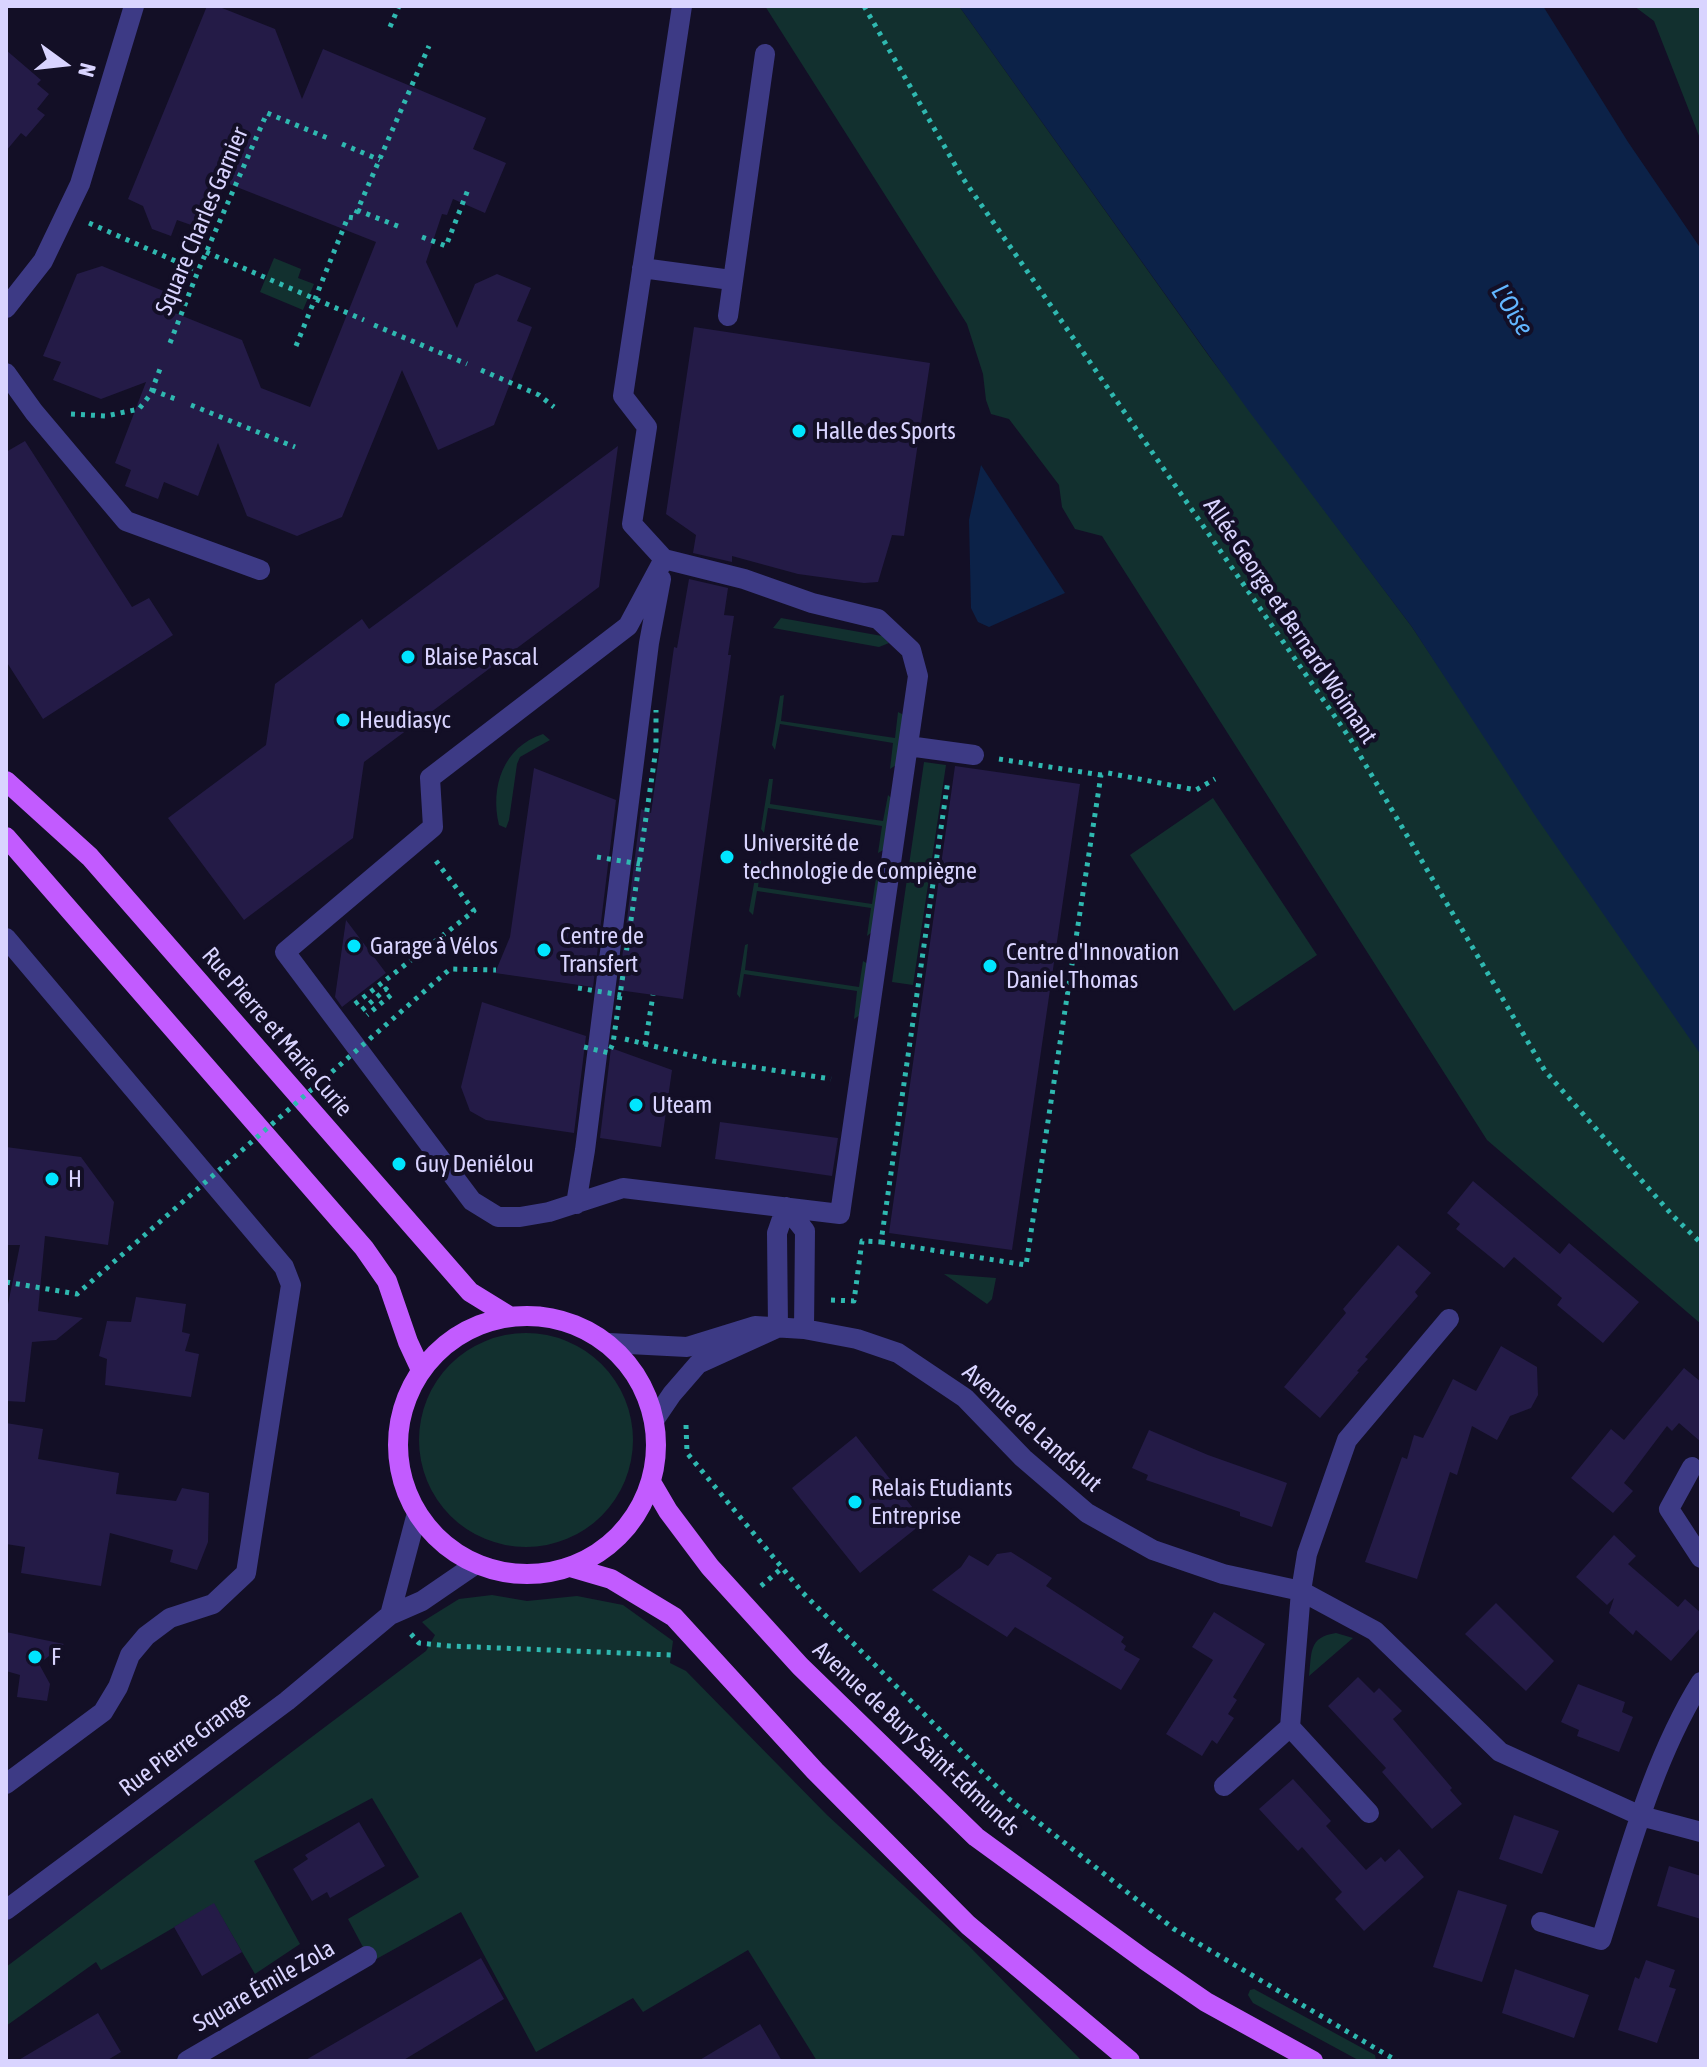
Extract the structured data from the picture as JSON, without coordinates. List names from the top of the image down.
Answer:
{
  "streets": {
    "main road": ["Rue Pierre et Marie Curie", "Avenue de Bury Saint-Edmunds"],
    "street": ["Avenue de Landshut", "Rue Pierre Grange", "Square Émile Zola"],
    "path": ["Square Charles Garnier", "Allée George et Bernard Woimant"]
  },
  "crossings": [
    ["Rue Pierre et Marie Curie", "Avenue de Landshut"],
    ["Rue Pierre et Marie Curie", "Avenue de Bury Saint-Edmunds"],
    ["Rue Pierre et Marie Curie", "Rue Pierre Grange"],
    ["Avenue de Landshut", "Avenue de Bury Saint-Edmunds"],
    ["Avenue de Landshut", "Rue Pierre Grange"],
    ["Avenue de Bury Saint-Edmunds", "Rue Pierre Grange"]
  ],
  "water": ["L'Oise"],
  "places": [
    "Halle des Sports",
    "Blaise Pascal",
    "Heudiasyc",
    "Université de technologie de Compiègne",
    "Garage à Vélos",
    "Centre de Transfert",
    "Centre d'Innovation Daniel Thomas",
    "Uteam",
    "Guy Deniélou",
    "H",
    "Relais Etudiants Entreprise",
    "F"
  ],
  "north": "right"
}
